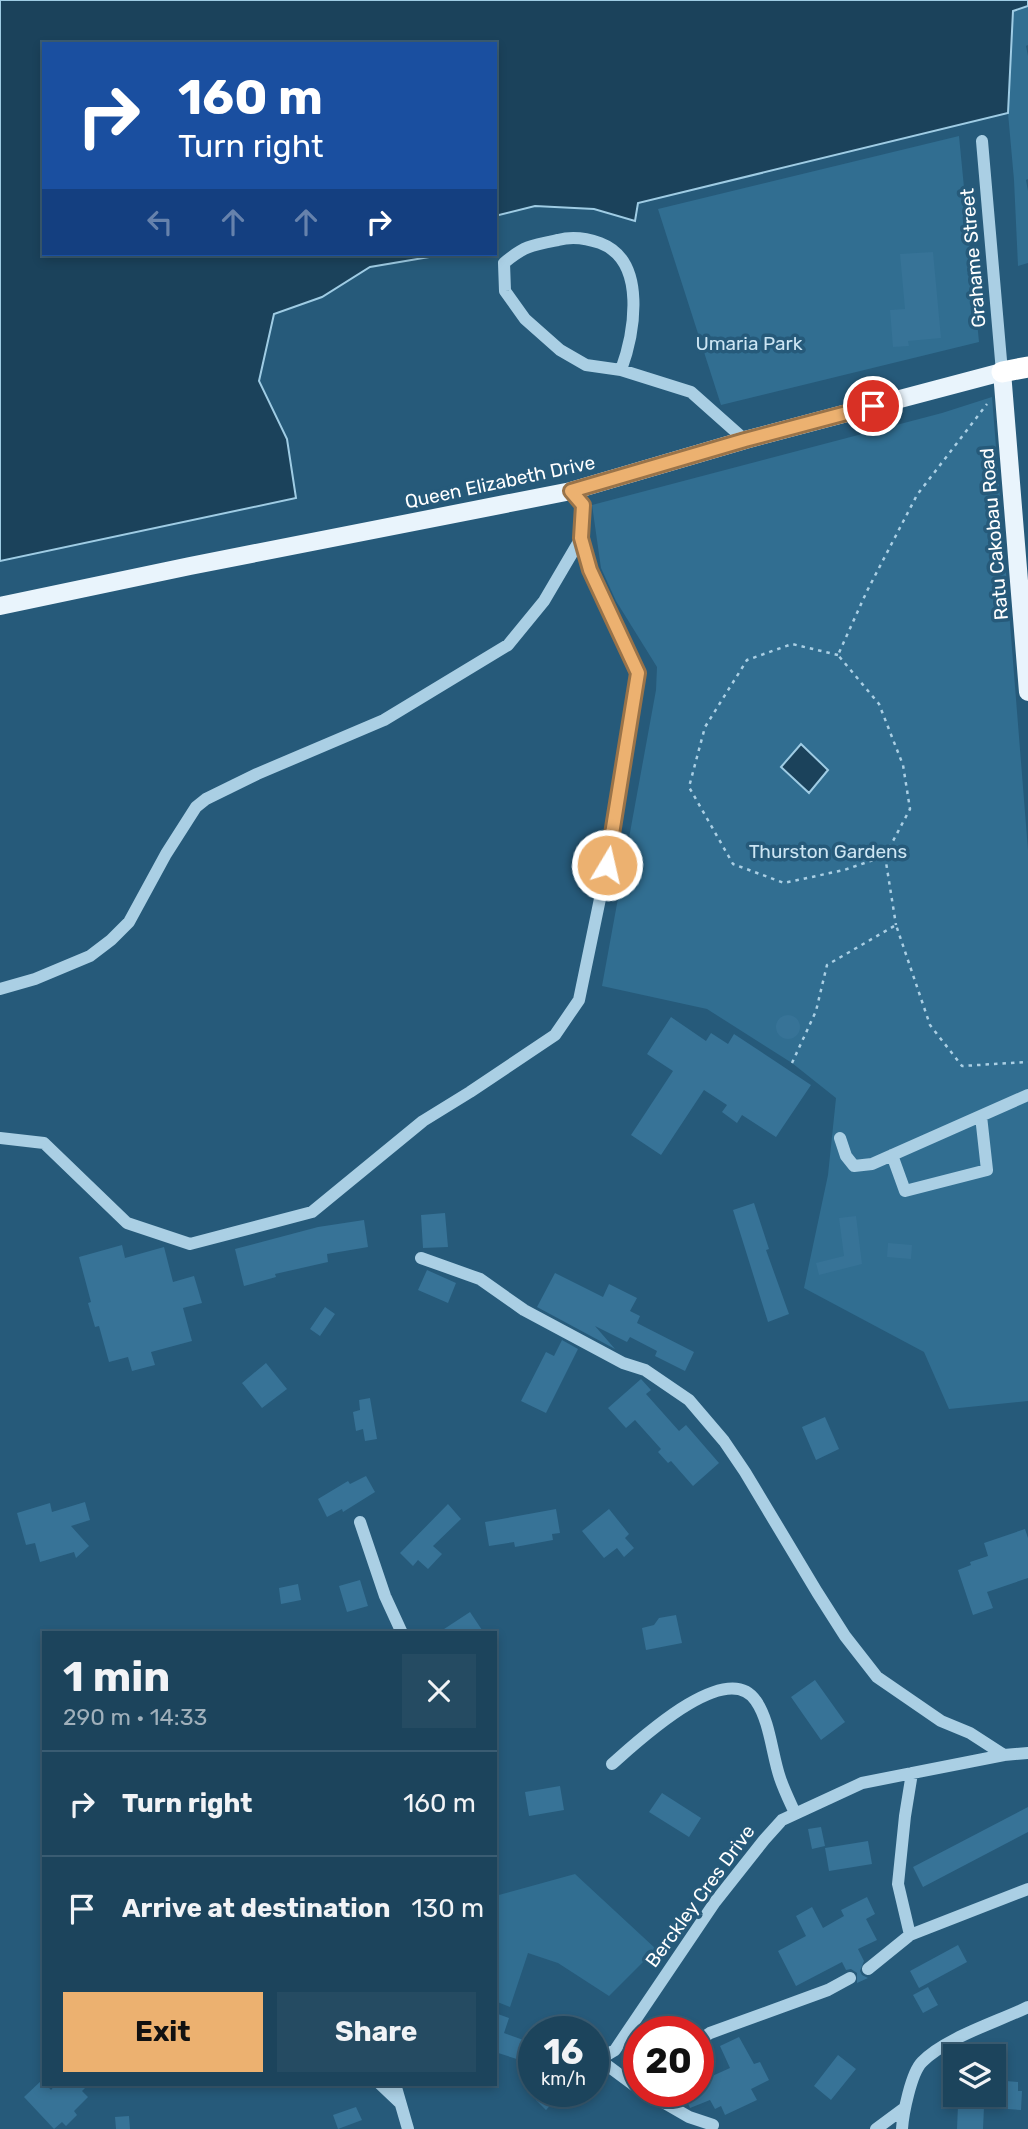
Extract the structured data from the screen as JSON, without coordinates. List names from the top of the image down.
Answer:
{
  "streets": {
    "main road": ["Queen Elizabeth Drive", "Ratu Cakobau Road"],
    "street": ["Grahame Street", "Berckley Cres Drive"]
  },
  "crossings": [
    ["Grahame Street", "Queen Elizabeth Drive"],
    ["Grahame Street", "Ratu Cakobau Road"],
    ["Queen Elizabeth Drive", "Ratu Cakobau Road"]
  ],
  "parks": ["Umaria Park", "Thurston Gardens"],
  "page": {
    "turn": ["160 m", "Turn right"],
    "heading": ["1 min", "290 m · 14:33"],
    "list": [
      {
        "name": "Turn right",
        "value": "160 m"
      },
      {
        "name": "Arrive at destination",
        "value": "130 m"
      }
    ],
    "buttons": ["Exit", "Share"],
    "speed": "16 km/h",
    "limit": "20"
  }
}
